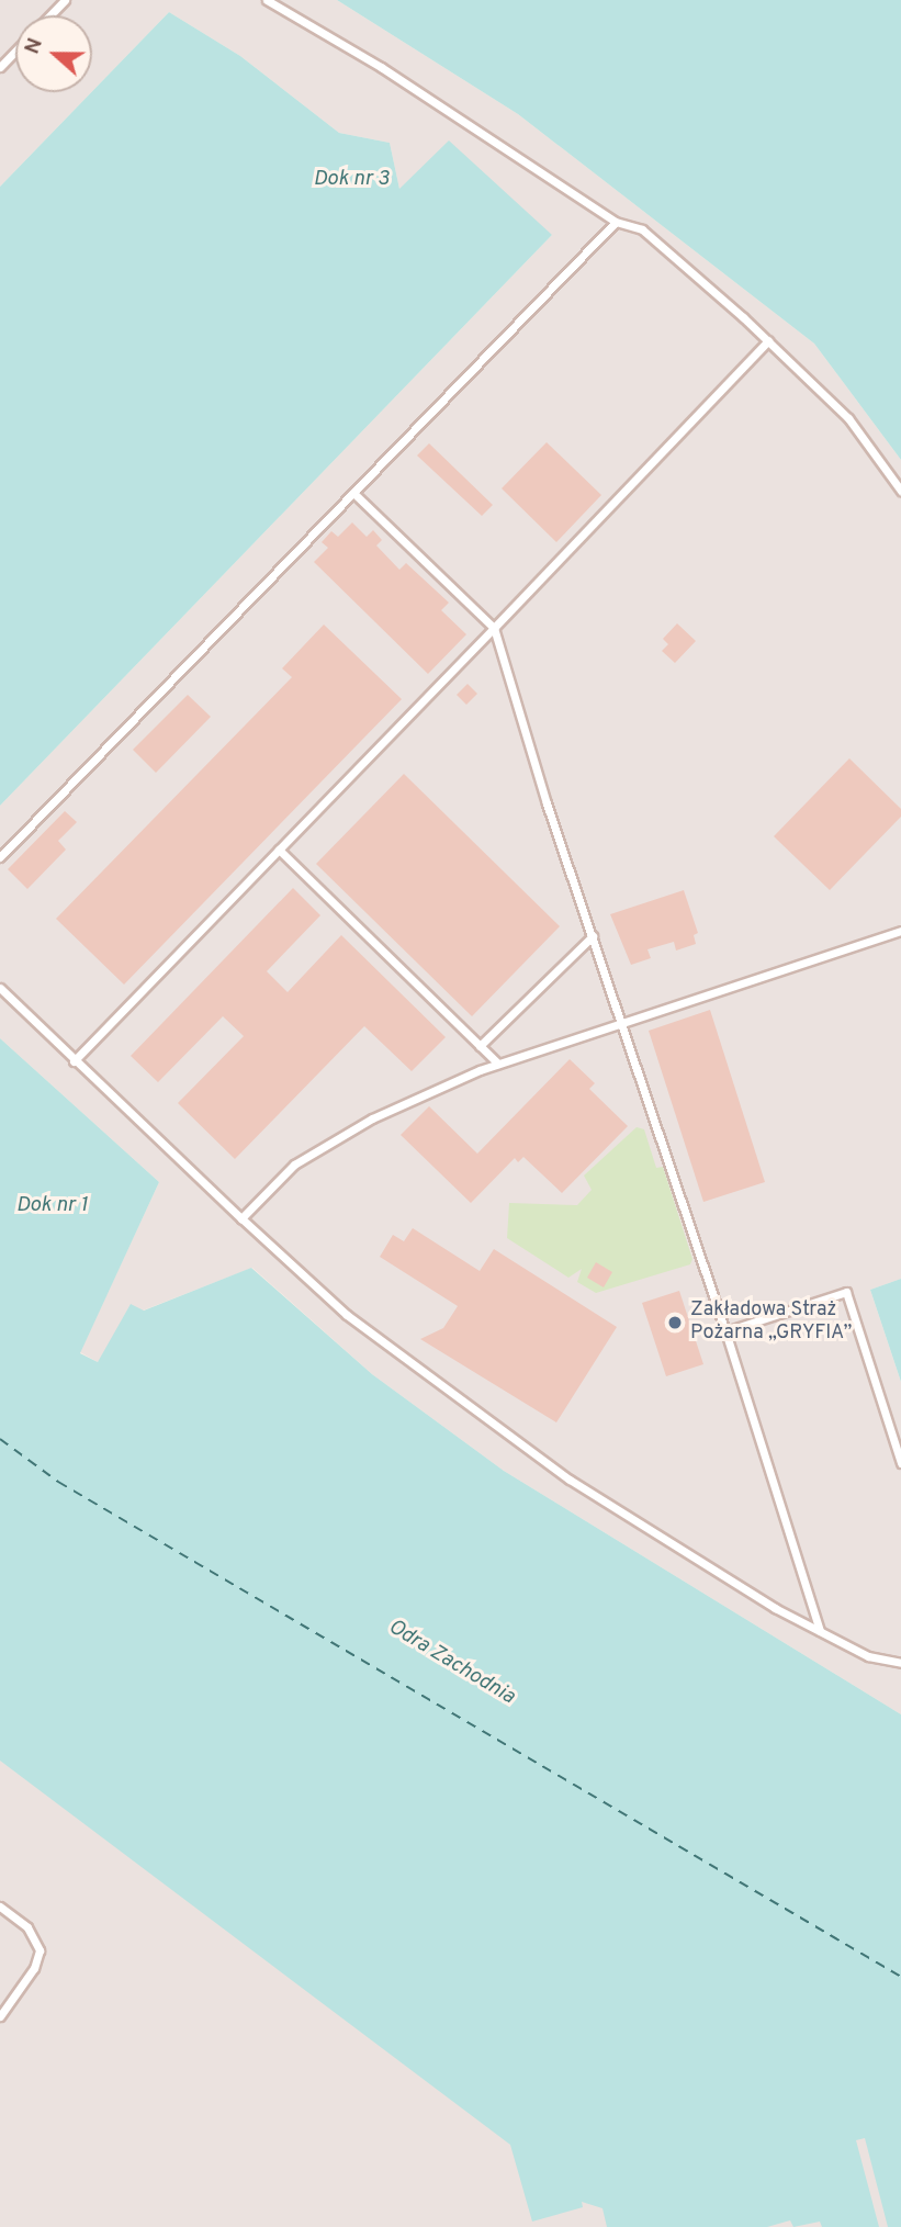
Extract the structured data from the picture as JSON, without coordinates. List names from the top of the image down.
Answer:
{
  "water": ["Dok nr 3", "Dok nr 1", "Odra Zachodnia"],
  "places": ["Zakładowa Straż Pożarna „GRYFIA”"],
  "north": "left"
}
